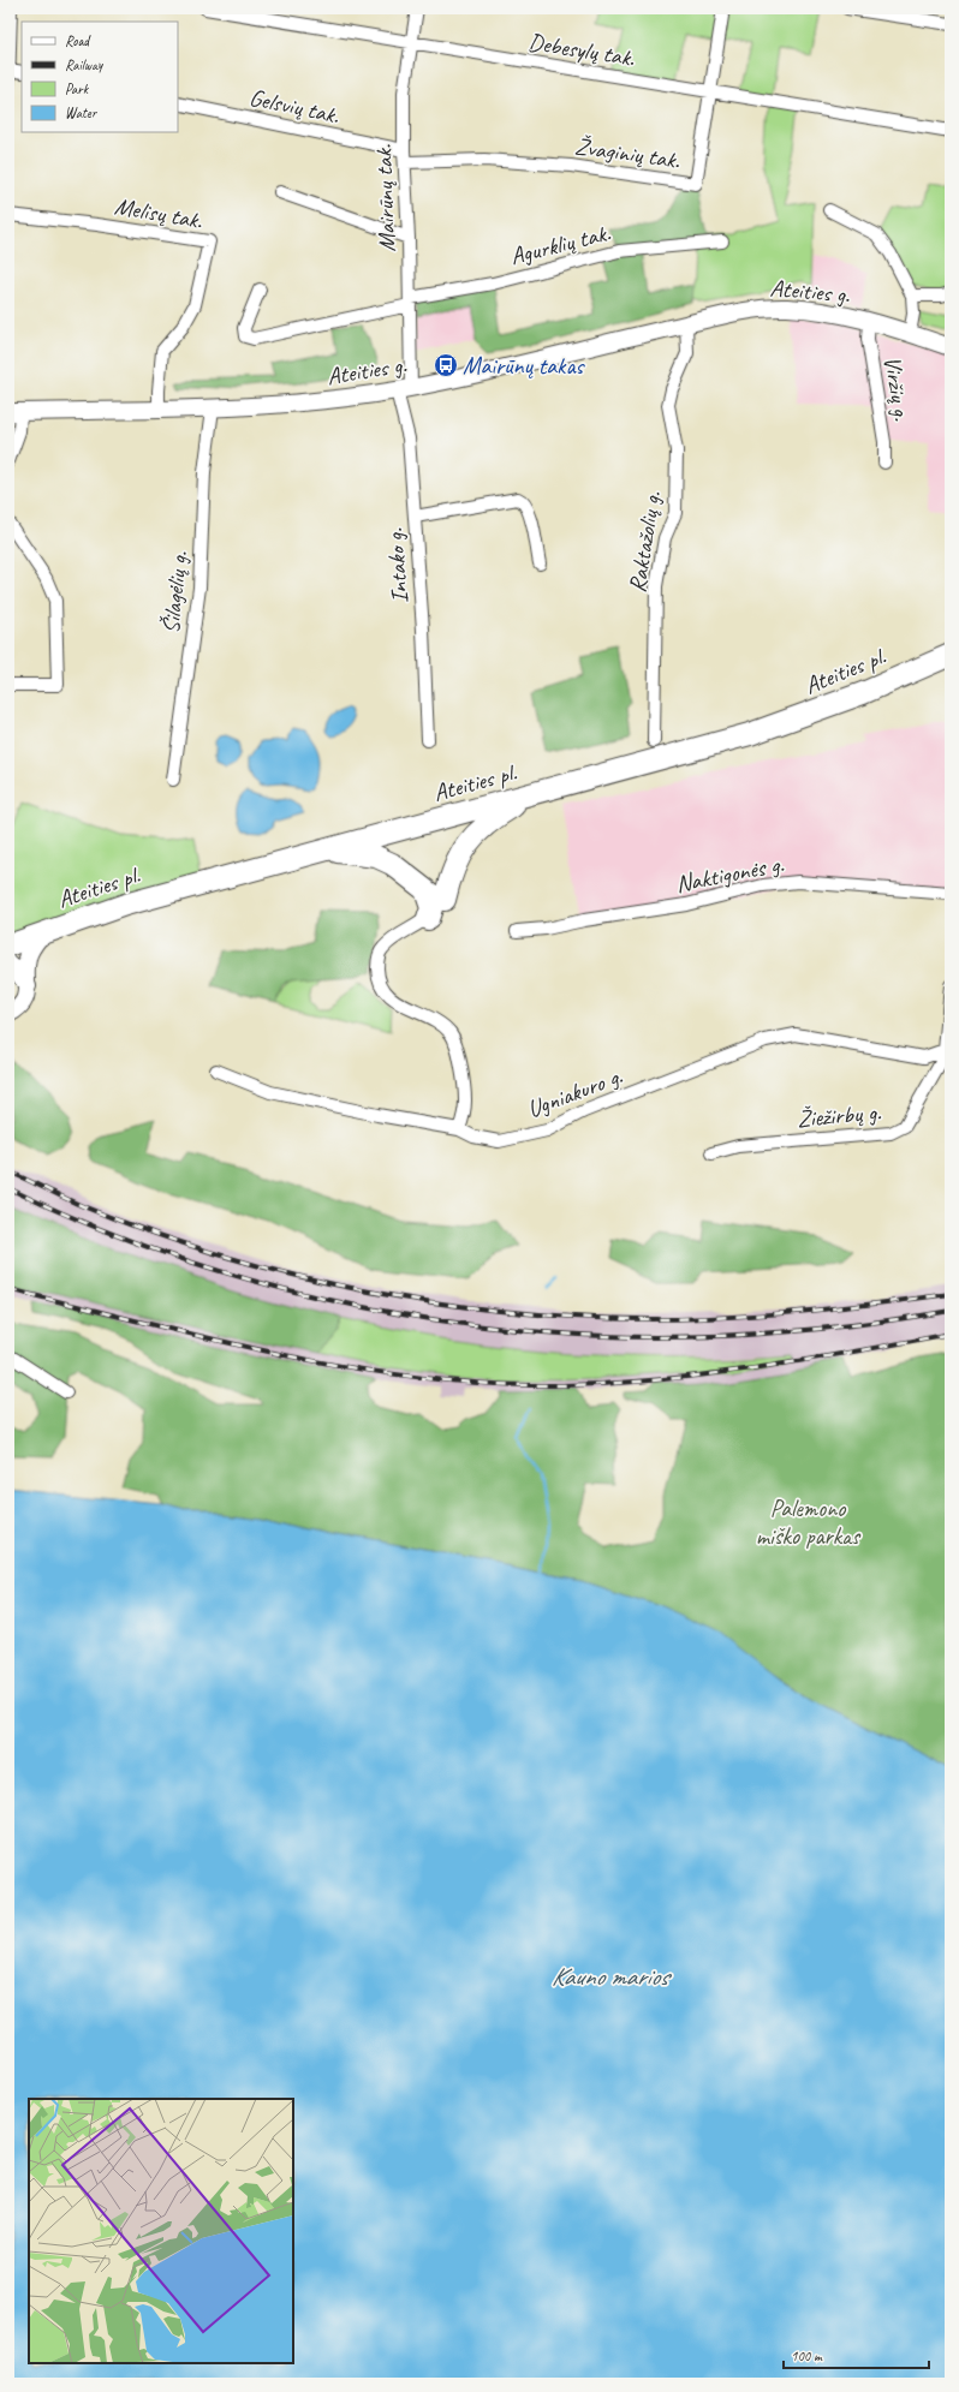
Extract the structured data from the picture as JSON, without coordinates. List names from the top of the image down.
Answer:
{
  "streets": {
    "highway": ["Ateities pl."],
    "street": [
      "Debesylų tak.",
      "Gelsvių tak.",
      "Žvaginių tak.",
      "Mairūnų tak.",
      "Melisų tak.",
      "Agurklių tak.",
      "Ateities g.",
      "Viržių g.",
      "Raktažolių g.",
      "Intako g.",
      "Šilagėlių g.",
      "Naktigonės g.",
      "Ugniakuro g.",
      "Žiežirbų g."
    ]
  },
  "crossings": [
    ["Debesylų tak.", "Žvaginių tak."],
    ["Debesylų tak.", "Mairūnų tak."],
    ["Gelsvių tak.", "Žvaginių tak."],
    ["Gelsvių tak.", "Mairūnų tak."],
    ["Žvaginių tak.", "Mairūnų tak."],
    ["Mairūnų tak.", "Agurklių tak."],
    ["Mairūnų tak.", "Ateities g."],
    ["Mairūnų tak.", "Intako g."],
    ["Melisų tak.", "Ateities g."],
    ["Ateities g.", "Viržių g."],
    ["Ateities g.", "Raktažolių g."],
    ["Ateities g.", "Intako g."],
    ["Ateities g.", "Šilagėlių g."],
    ["Ugniakuro g.", "Žiežirbų g."]
  ],
  "water": ["Kauno marios"],
  "parks": ["Palemono miško parkas"],
  "places": {
    "bus stop": ["Mairūnų takas"]
  },
  "legend": [
    "Road",
    "Railway",
    "Park",
    "Water"
  ],
  "scale_bar": "100 m"
}
